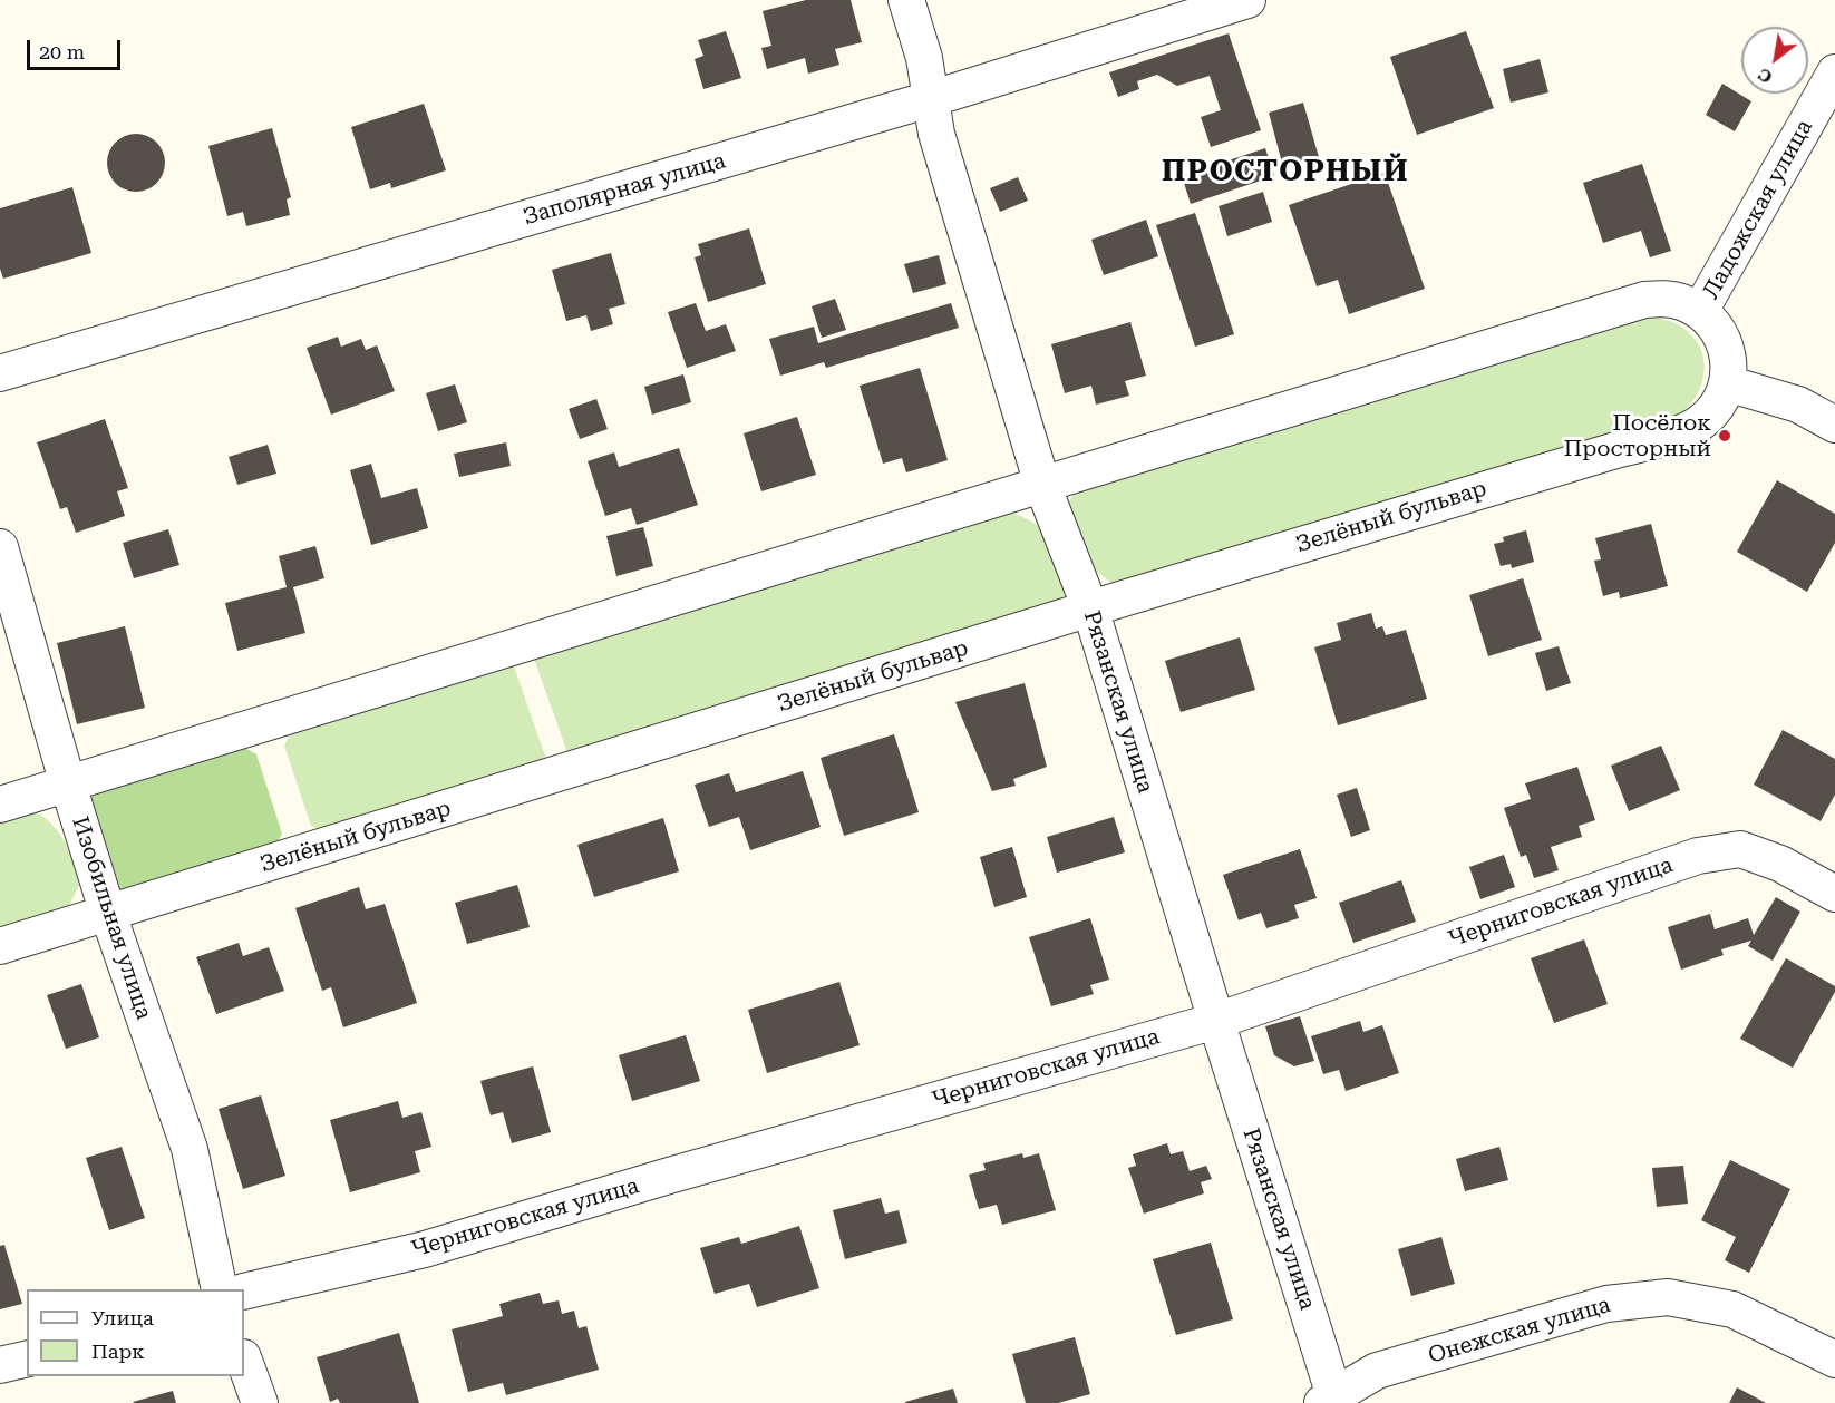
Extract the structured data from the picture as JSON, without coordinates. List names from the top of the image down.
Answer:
{
  "streets": {
    "street": [
      "Заполярная улица",
      "Ладожская улица",
      "Зелёный бульвар",
      "Рязанская улица",
      "Черниговская улица",
      "Изобильная улица",
      "Онежская улица"
    ]
  },
  "crossings": [
    ["Заполярная улица", "Рязанская улица"],
    ["Зелёный бульвар", "Рязанская улица"],
    ["Зелёный бульвар", "Изобильная улица"],
    ["Рязанская улица", "Черниговская улица"],
    ["Рязанская улица", "Онежская улица"]
  ],
  "districts": ["ПРОСТОРНЫЙ"],
  "places": ["Посёлок Просторный"],
  "legend": ["Улица", "Парк"],
  "scale_bar": "20 m",
  "north": "bottom left"
}
